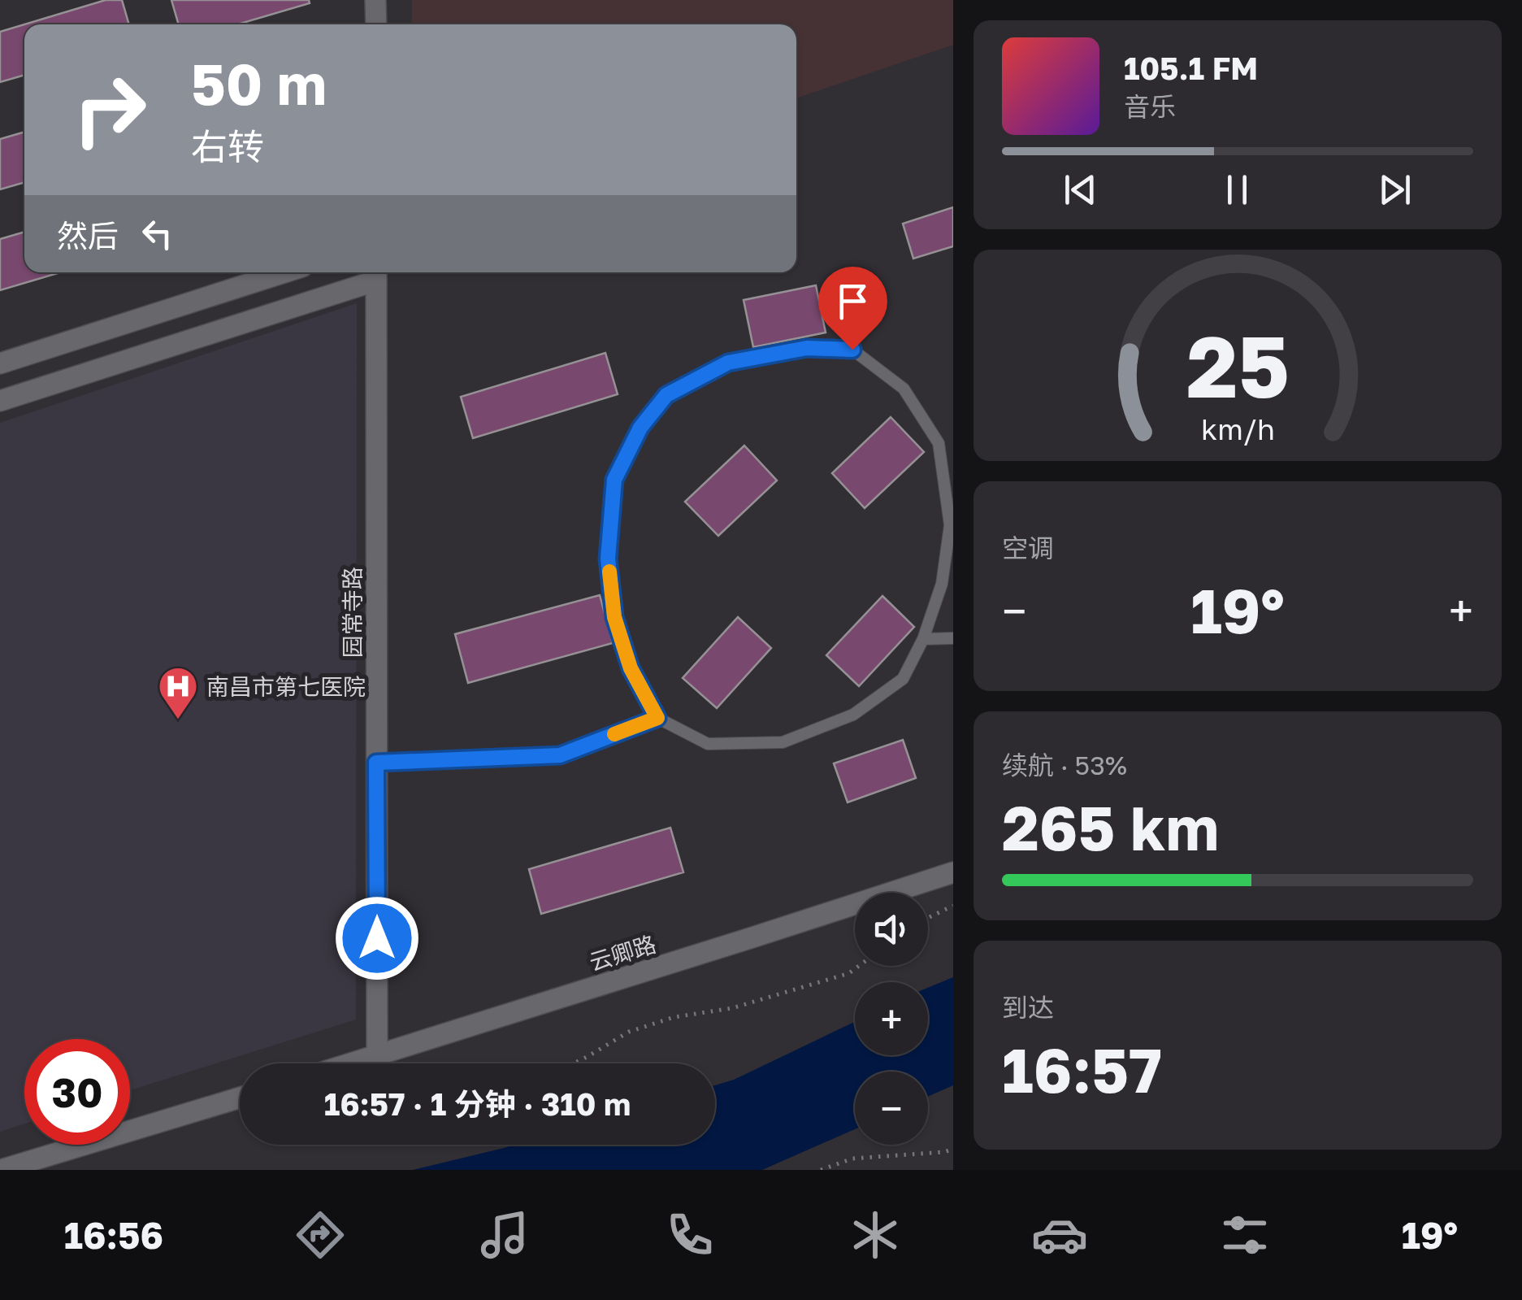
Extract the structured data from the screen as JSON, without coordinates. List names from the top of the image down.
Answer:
{
  "streets": {
    "street": ["园常寺路", "云卿路"]
  },
  "crossings": [
    ["园常寺路", "云卿路"]
  ],
  "places": {
    "hospital": ["南昌市第七医院"]
  },
  "page": {
    "turn": ["50 m", "右转"],
    "song": ["105.1 FM", "音乐"],
    "then": "然后",
    "tile": [
      "空调",
      ["续航 · 53%", "265 km"],
      ["到达", "16:57"]
    ],
    "heat": ["−", "19°", "+"],
    "map_buttons": ["+", "−"],
    "limit": "30",
    "trip": "16:57 · 1 分钟 · 310 m",
    "tabs": ["16:56", "19°"],
    "gauge": ["25", "km/h"]
  }
}
